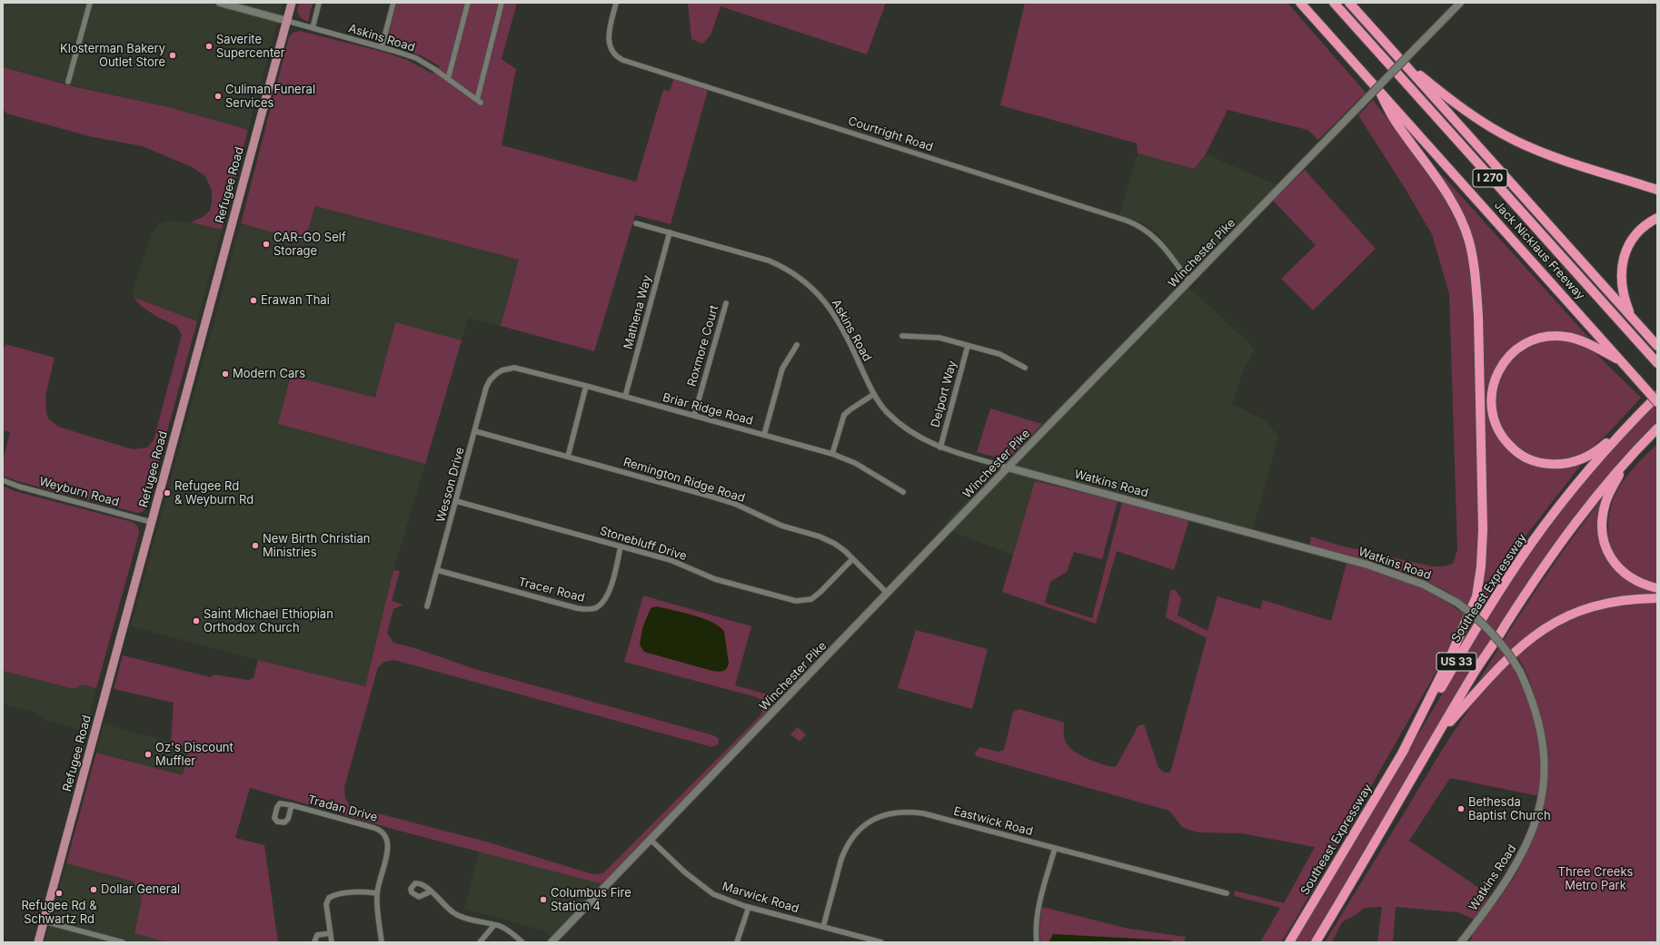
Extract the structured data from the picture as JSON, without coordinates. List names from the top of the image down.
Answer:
{
  "streets": {
    "highway": [
      "I 270",
      "Jack Nicklaus Freeway",
      "Southeast Expressway",
      "US 33"
    ],
    "main road": ["Refugee Road", "Winchester Pike", "Watkins Road"],
    "street": [
      "Askins Road",
      "Courtright Road",
      "Mathena Way",
      "Roxmore Court",
      "Delport Way",
      "Briar Ridge Road",
      "Remington Ridge Road",
      "Wesson Drive",
      "Weyburn Road",
      "Stonebluff Drive",
      "Tracer Road",
      "Tradan Drive",
      "Eastwick Road",
      "Marwick Road"
    ]
  },
  "crossings": [
    ["Askins Road", "Refugee Road"],
    ["Askins Road", "Winchester Pike"],
    ["Askins Road", "Mathena Way"],
    ["Askins Road", "Delport Way"],
    ["Askins Road", "Watkins Road"],
    ["Courtright Road", "Winchester Pike"],
    ["Refugee Road", "Weyburn Road"],
    ["Winchester Pike", "Remington Ridge Road"],
    ["Winchester Pike", "Watkins Road"],
    ["Winchester Pike", "Marwick Road"],
    ["Mathena Way", "Briar Ridge Road"],
    ["Roxmore Court", "Briar Ridge Road"],
    ["Briar Ridge Road", "Wesson Drive"],
    ["Remington Ridge Road", "Wesson Drive"],
    ["Remington Ridge Road", "Stonebluff Drive"],
    ["Wesson Drive", "Stonebluff Drive"],
    ["Wesson Drive", "Tracer Road"],
    ["Stonebluff Drive", "Tracer Road"],
    ["Eastwick Road", "Marwick Road"]
  ],
  "parks": ["Three Creeks Metro Park"],
  "places": [
    "Saverite Supercenter",
    "Klosterman Bakery Outlet Store",
    "Culiman Funeral Services",
    "CAR-GO Self Storage",
    "Erawan Thai",
    "Modern Cars",
    "Refugee Rd & Weyburn Rd",
    "New Birth Christian Ministries",
    "Saint Michael Ethiopian Orthodox Church",
    "Oz's Discount Muffler",
    "Bethesda Baptist Church",
    "Dollar General",
    "Refugee Rd & Schwartz Rd",
    "Columbus Fire Station 4"
  ]
}
